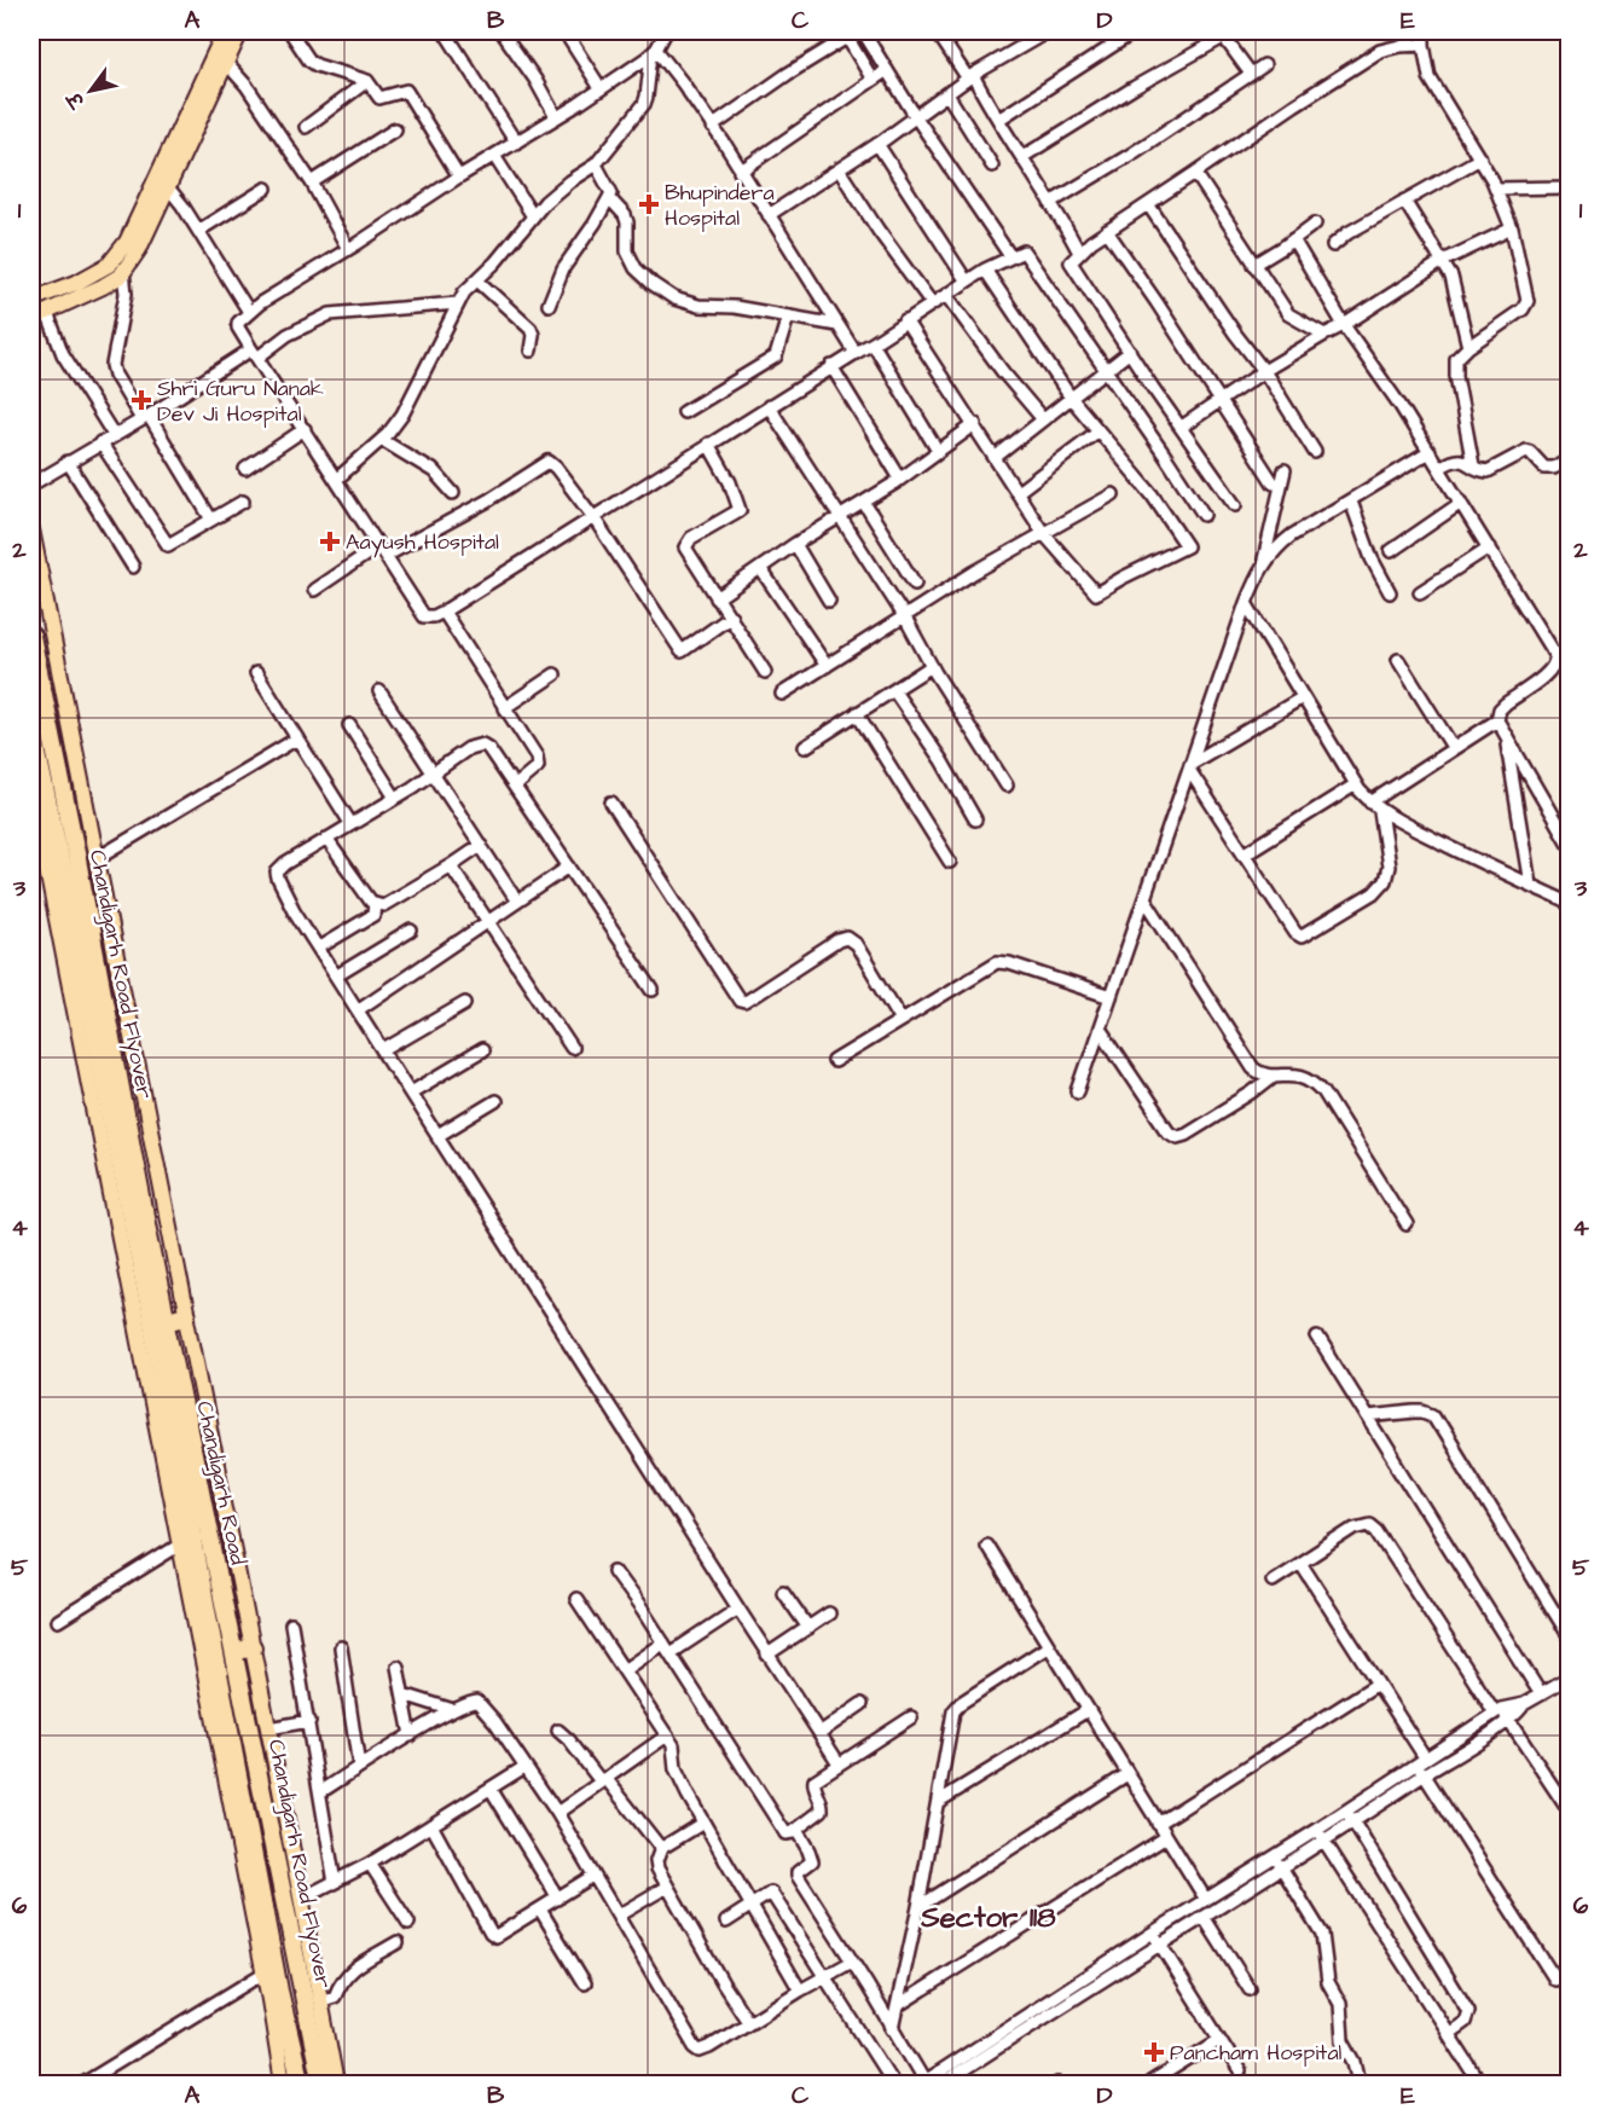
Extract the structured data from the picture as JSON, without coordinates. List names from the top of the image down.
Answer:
{
  "streets": {
    "highway": ["Chandigarh Road Flyover", "Chandigarh Road"]
  },
  "crossings": [
    ["Chandigarh Road Flyover", "Chandigarh Road"]
  ],
  "districts": ["Sector 118"],
  "places": {
    "health": [
      "Bhupindera Hospital",
      "Shri Guru Nanak Dev Ji Hospital",
      "Aayush Hospital",
      "Pancham Hospital"
    ]
  },
  "north": "bottom left",
  "grid": {
    "columns": [
      "A",
      "B",
      "C",
      "D",
      "E"
    ],
    "rows": [
      "1",
      "2",
      "3",
      "4",
      "5",
      "6"
    ]
  }
}
